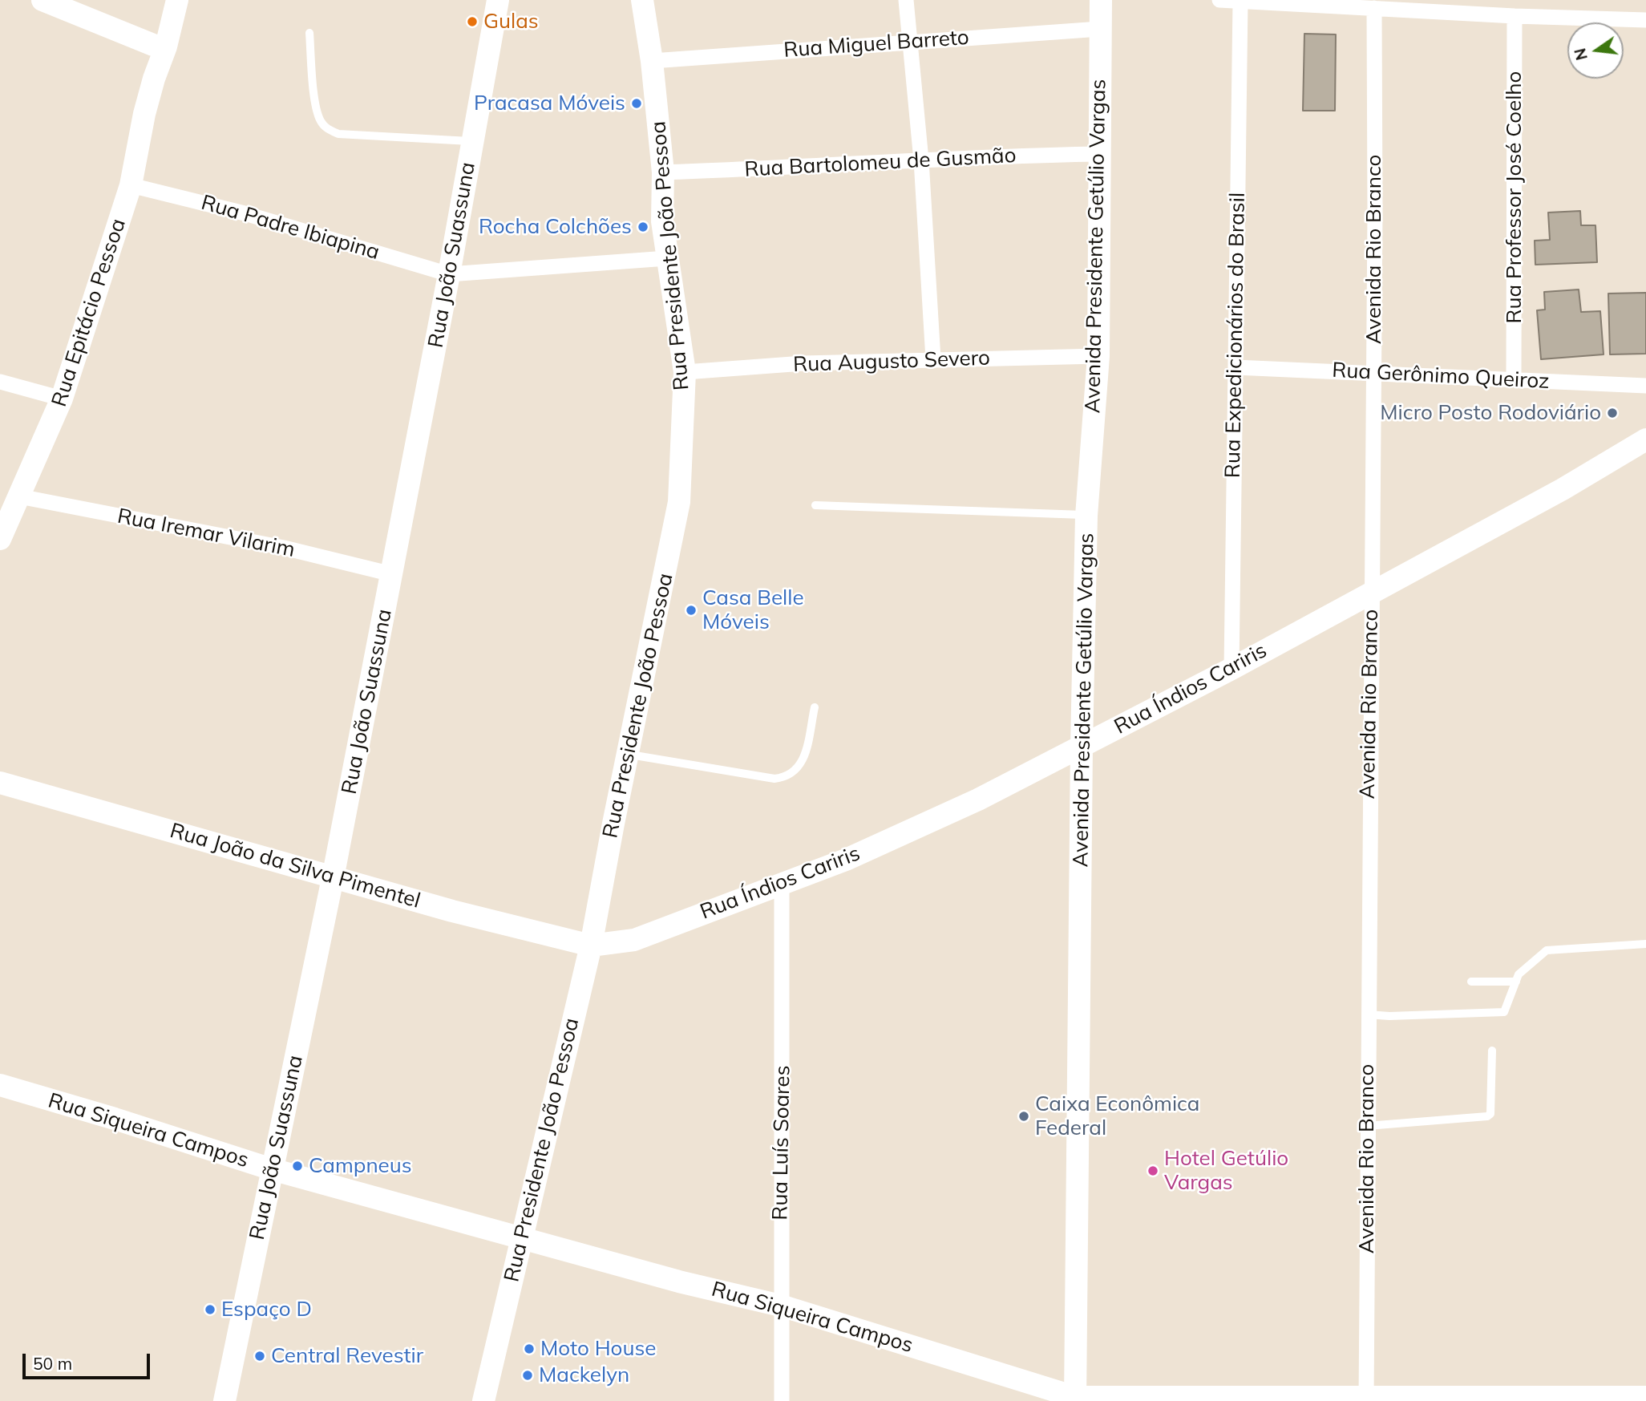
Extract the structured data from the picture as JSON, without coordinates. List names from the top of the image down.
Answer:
{
  "streets": {
    "main road": [
      "Avenida Presidente Getúlio Vargas",
      "Rua João Suassuna",
      "Rua Presidente João Pessoa",
      "Rua Epitácio Pessoa",
      "Rua Índios Cariris",
      "Rua João da Silva Pimentel",
      "Rua Siqueira Campos"
    ],
    "street": [
      "Rua Miguel Barreto",
      "Rua Bartolomeu de Gusmão",
      "Rua Professor José Coelho",
      "Rua Padre Ibiapina",
      "Avenida Rio Branco",
      "Rua Expedicionários do Brasil",
      "Rua Augusto Severo",
      "Rua Gerônimo Queiroz",
      "Rua Iremar Vilarim",
      "Rua Luís Soares"
    ]
  },
  "crossings": [
    ["Rua Miguel Barreto", "Avenida Presidente Getúlio Vargas"],
    ["Rua Miguel Barreto", "Rua Presidente João Pessoa"],
    ["Rua Bartolomeu de Gusmão", "Avenida Presidente Getúlio Vargas"],
    ["Rua Bartolomeu de Gusmão", "Rua Presidente João Pessoa"],
    ["Rua Professor José Coelho", "Rua Gerônimo Queiroz"],
    ["Rua Padre Ibiapina", "Rua João Suassuna"],
    ["Rua Padre Ibiapina", "Rua Epitácio Pessoa"],
    ["Avenida Presidente Getúlio Vargas", "Rua Augusto Severo"],
    ["Avenida Presidente Getúlio Vargas", "Rua Índios Cariris"],
    ["Avenida Presidente Getúlio Vargas", "Rua Siqueira Campos"],
    ["Avenida Rio Branco", "Rua Gerônimo Queiroz"],
    ["Avenida Rio Branco", "Rua Índios Cariris"],
    ["Avenida Rio Branco", "Rua Siqueira Campos"],
    ["Rua João Suassuna", "Rua Iremar Vilarim"],
    ["Rua João Suassuna", "Rua João da Silva Pimentel"],
    ["Rua João Suassuna", "Rua Siqueira Campos"],
    ["Rua Presidente João Pessoa", "Rua Augusto Severo"],
    ["Rua Presidente João Pessoa", "Rua Índios Cariris"],
    ["Rua Presidente João Pessoa", "Rua João da Silva Pimentel"],
    ["Rua Presidente João Pessoa", "Rua Siqueira Campos"],
    ["Rua Epitácio Pessoa", "Rua Iremar Vilarim"],
    ["Rua Expedicionários do Brasil", "Rua Gerônimo Queiroz"],
    ["Rua Expedicionários do Brasil", "Rua Índios Cariris"],
    ["Rua Índios Cariris", "Rua João da Silva Pimentel"],
    ["Rua Índios Cariris", "Rua Luís Soares"],
    ["Rua Siqueira Campos", "Rua Luís Soares"]
  ],
  "places": [
    "Gulas",
    "Pracasa Móveis",
    "Rocha Colchões",
    "Micro Posto Rodoviário",
    "Casa Belle Móveis",
    "Caixa Econômica Federal",
    "Campneus",
    "Hotel Getúlio Vargas",
    "Espaço D",
    "Moto House",
    "Central Revestir",
    "Mackelyn"
  ],
  "scale_bar": "50 m",
  "north": "left"
}
